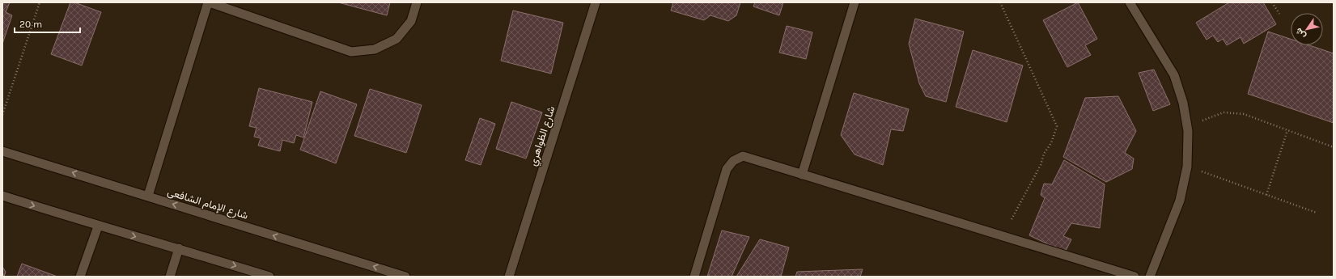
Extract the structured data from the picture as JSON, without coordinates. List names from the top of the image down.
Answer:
{
  "streets": {
    "street": ["شارع الظواهري", "شارع الإمام الشافعى"]
  },
  "scale_bar": "20 m",
  "north": "bottom left"
}
